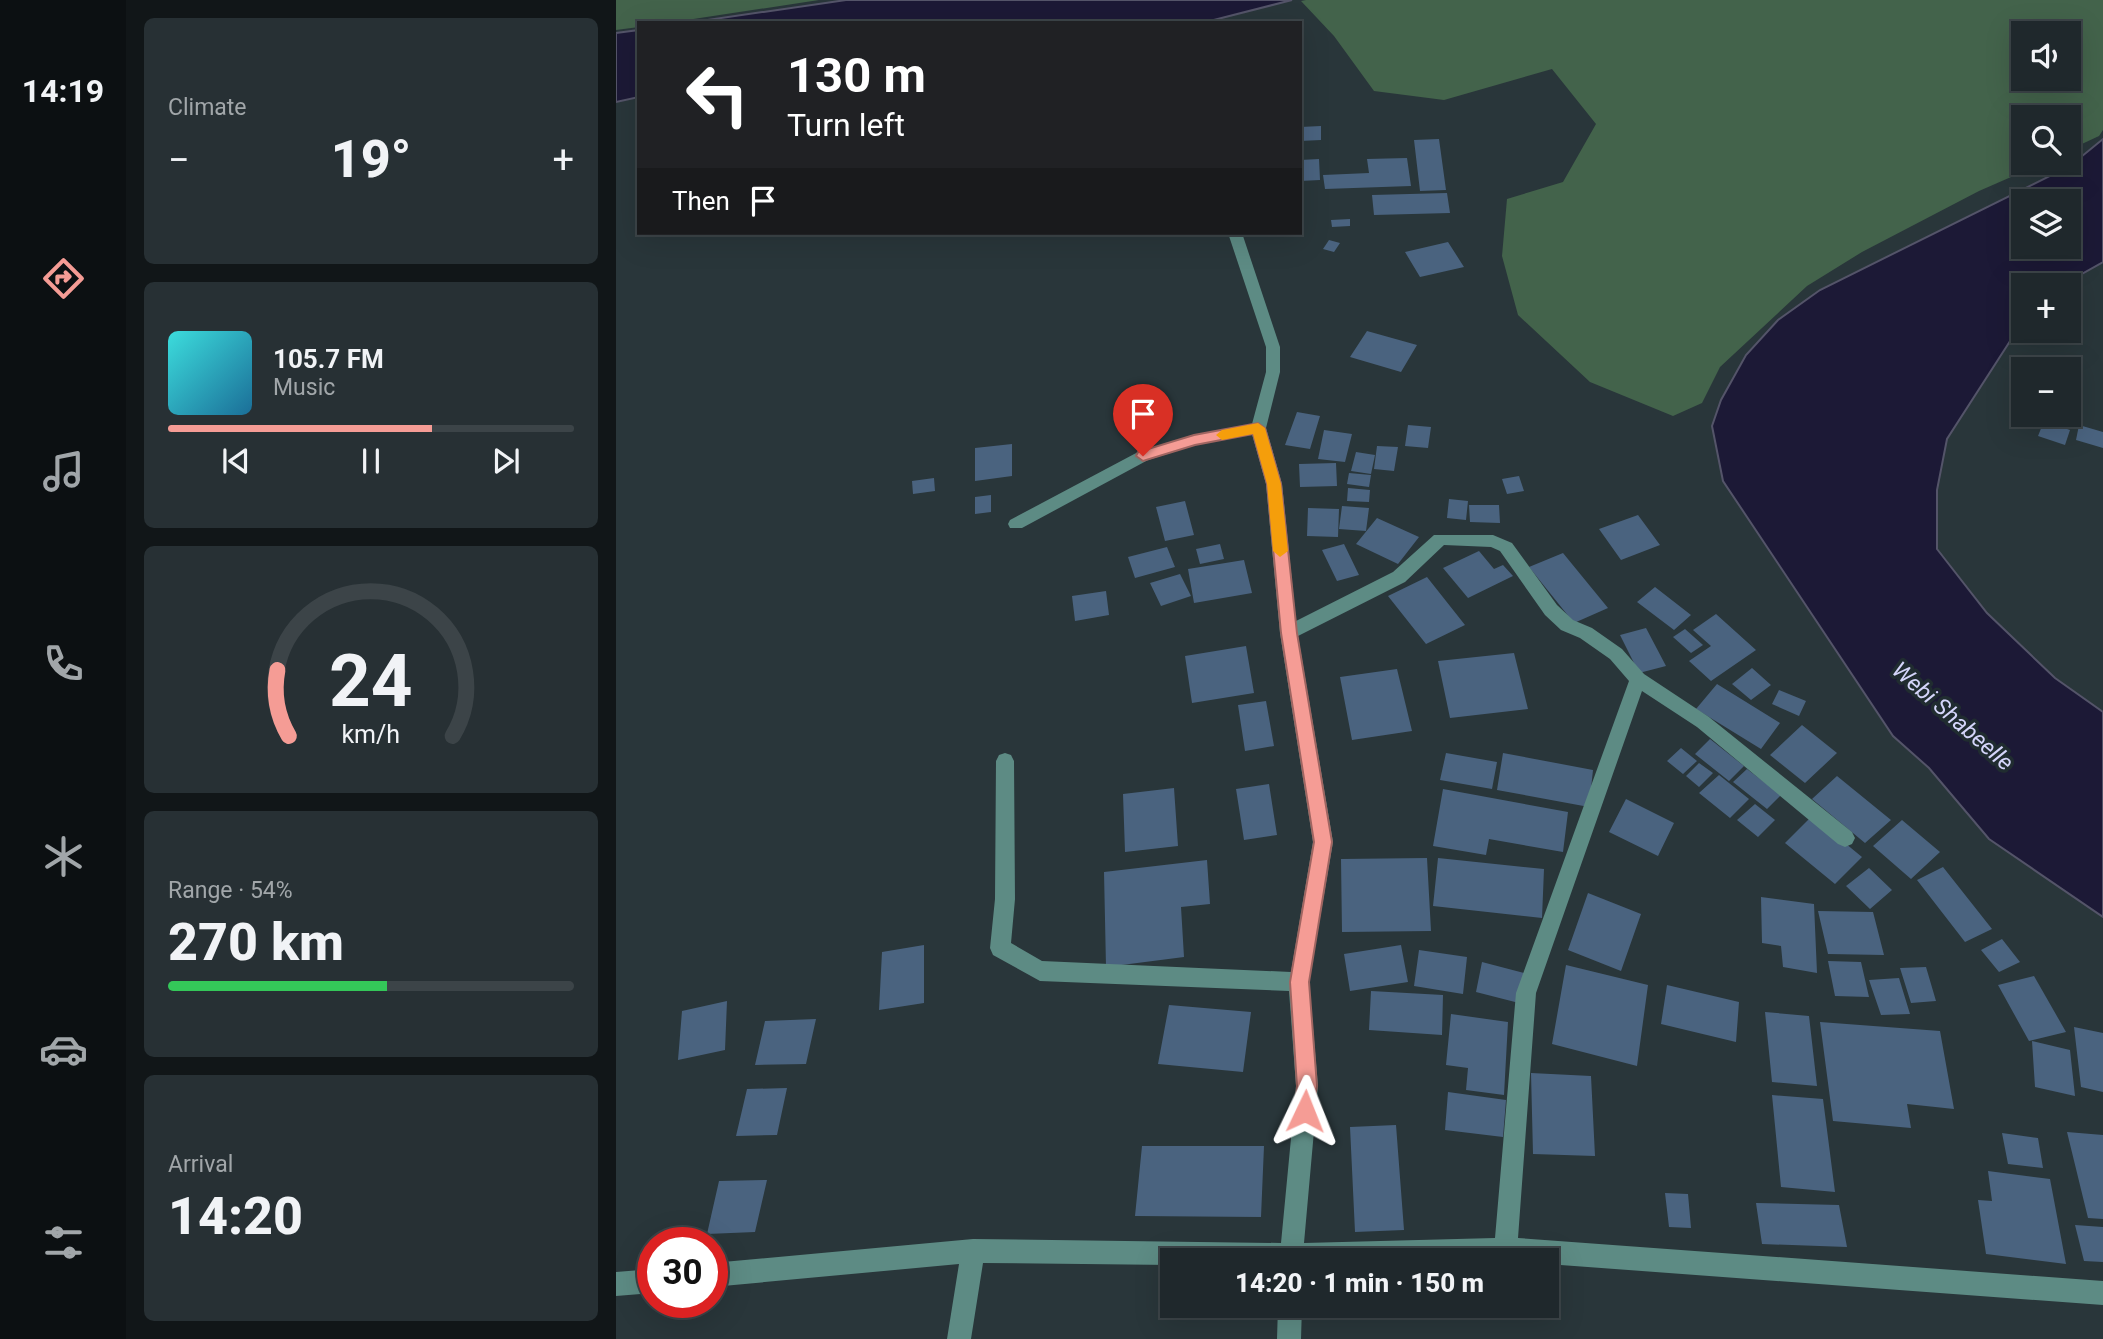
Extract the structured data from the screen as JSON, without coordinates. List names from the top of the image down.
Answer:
{
  "water": ["Webi Shabeelle"],
  "page": {
    "tabs": "14:19",
    "tile": [
      "Climate",
      ["Range · 54%", "270 km"],
      ["Arrival", "14:20"]
    ],
    "map_buttons": ["+", "−"],
    "turn": ["130 m", "Turn left"],
    "heat": ["−", "19°", "+"],
    "then": "Then",
    "song": ["105.7 FM", "Music"],
    "limit": "30",
    "trip": "14:20 · 1 min · 150 m",
    "gauge": ["24", "km/h"]
  }
}
